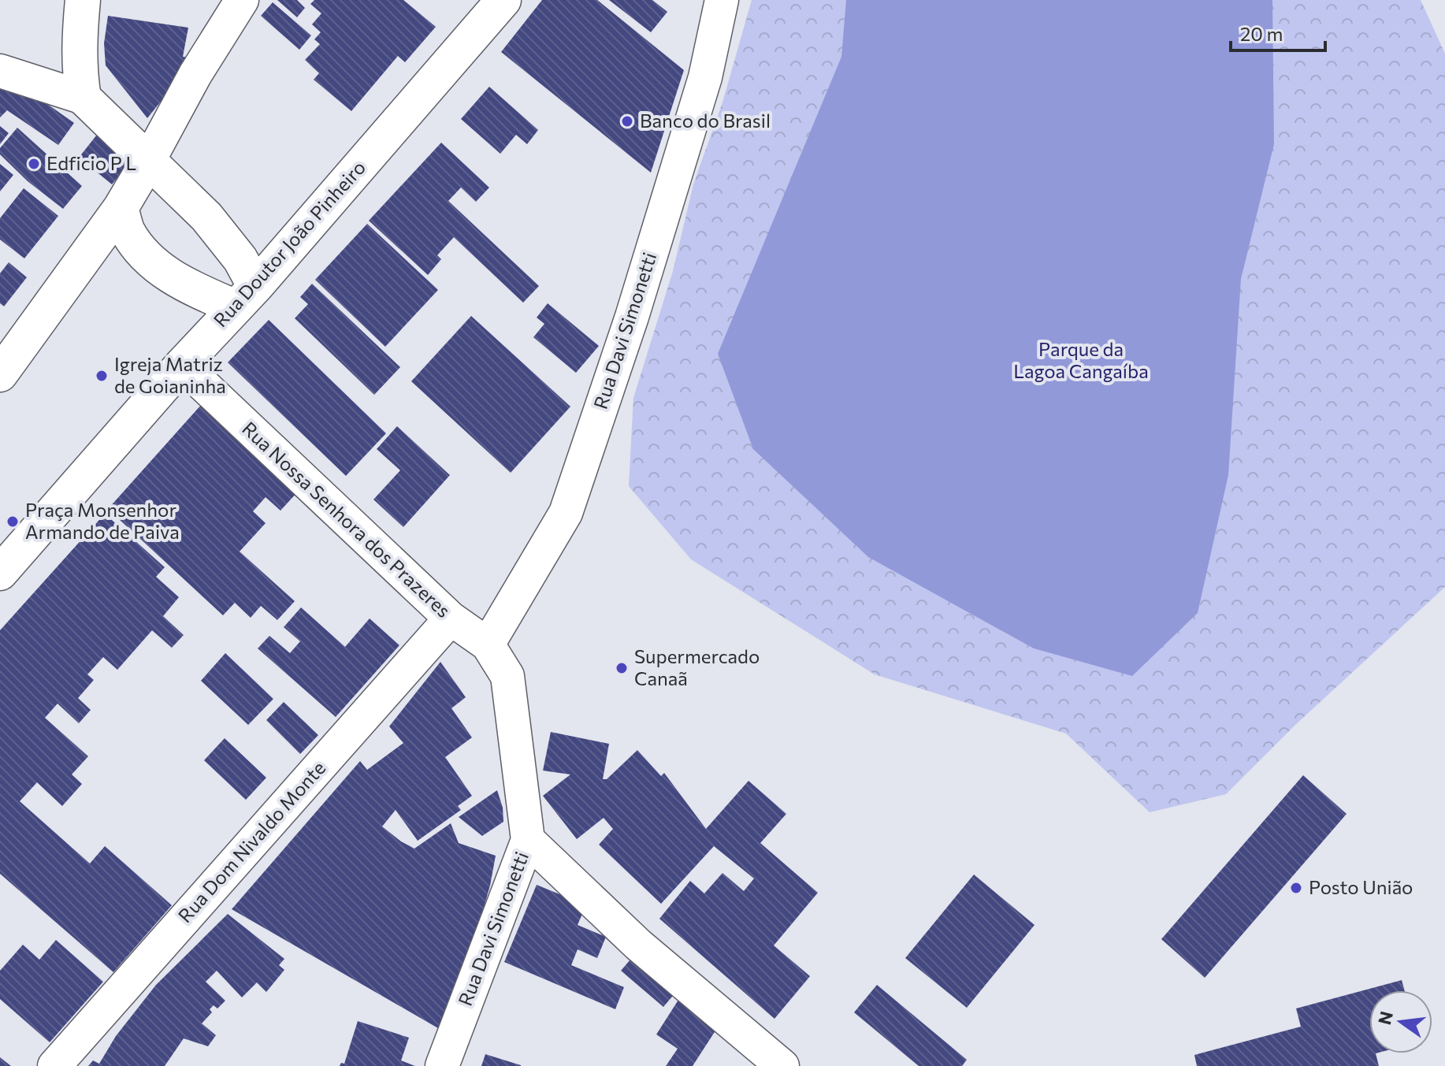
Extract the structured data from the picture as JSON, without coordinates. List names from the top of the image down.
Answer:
{
  "streets": {
    "street": [
      "Rua Doutor João Pinheiro",
      "Rua Davi Simonetti",
      "Rua Nossa Senhora dos Prazeres",
      "Rua Dom Nivaldo Monte"
    ]
  },
  "crossings": [
    ["Rua Doutor João Pinheiro", "Rua Nossa Senhora dos Prazeres"],
    ["Rua Davi Simonetti", "Rua Nossa Senhora dos Prazeres"],
    ["Rua Nossa Senhora dos Prazeres", "Rua Dom Nivaldo Monte"]
  ],
  "parks": ["Parque da Lagoa Cangaíba"],
  "places": [
    "Banco do Brasil",
    "Edficio P L",
    "Igreja Matriz de Goianinha",
    "Praça Monsenhor Armando de Paiva",
    "Supermercado Canaã",
    "Posto União"
  ],
  "scale_bar": "20 m",
  "north": "left"
}
